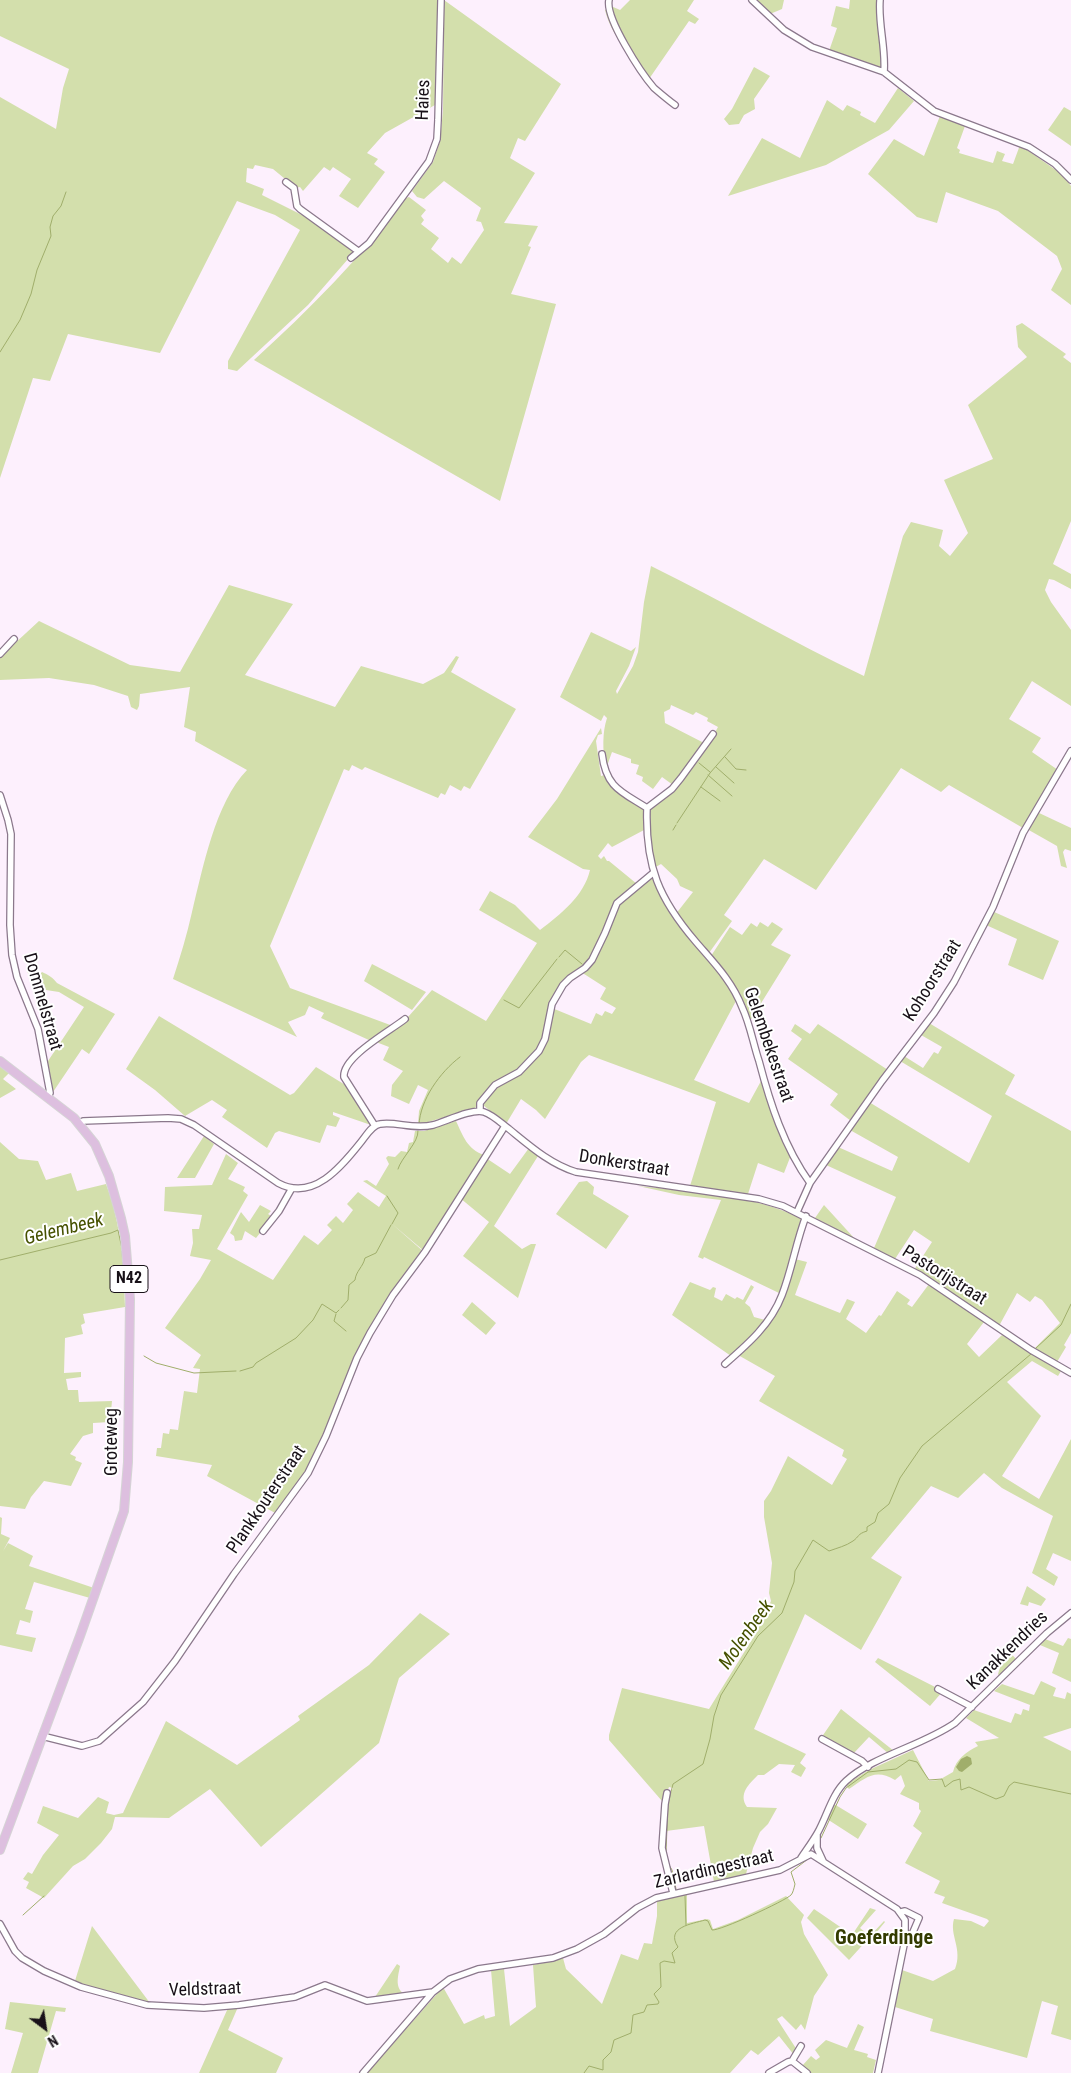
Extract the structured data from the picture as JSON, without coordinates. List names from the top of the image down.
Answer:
{
  "streets": {
    "main road": ["N42", "Groteweg"],
    "street": [
      "Haies",
      "Kohoorstraat",
      "Dommelstraat",
      "Gelembekestraat",
      "Donkerstraat",
      "Pastorijstraat",
      "Plankkouterstraat",
      "Kanakkendries",
      "Zarlardingestraat",
      "Veldstraat"
    ]
  },
  "crossings": [
    ["Kohoorstraat", "Gelembekestraat"],
    ["Kohoorstraat", "Donkerstraat"],
    ["Kohoorstraat", "Pastorijstraat"],
    ["Dommelstraat", "Groteweg"],
    ["Donkerstraat", "Pastorijstraat"],
    ["Donkerstraat", "Plankkouterstraat"],
    ["Groteweg", "Plankkouterstraat"],
    ["Kanakkendries", "Zarlardingestraat"],
    ["Zarlardingestraat", "Veldstraat"]
  ],
  "districts": ["Goeferdinge"],
  "water": ["Gelembeek", "Molenbeek"],
  "north": "bottom right"
}
